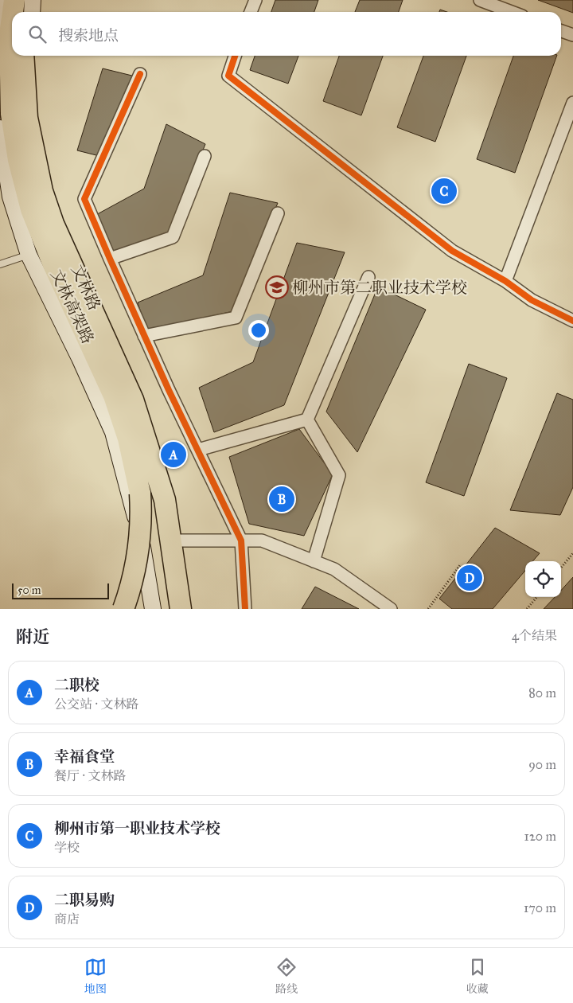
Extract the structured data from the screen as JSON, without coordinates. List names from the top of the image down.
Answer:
{
  "streets": {
    "highway": ["文林高架路"],
    "main road": ["文林路"]
  },
  "places": {
    "school or university": ["柳州市第二职业技术学校"]
  },
  "scale_bar": "50 m",
  "page": {
    "search": "搜索地点",
    "pins": [
      "C",
      "A",
      "B",
      "D"
    ],
    "scale": "50 m",
    "heading": ["附近", "4个结果"],
    "list": [
      {
        "mark": "A",
        "name": "二职校",
        "note": "公交站 · 文林路",
        "value": "80 m"
      },
      {
        "mark": "B",
        "name": "幸福食堂",
        "note": "餐厅 · 文林路",
        "value": "90 m"
      },
      {
        "mark": "C",
        "name": "柳州市第一职业技术学校",
        "note": "学校",
        "value": "120 m"
      },
      {
        "mark": "D",
        "name": "二职易购",
        "note": "商店",
        "value": "170 m"
      }
    ],
    "nav": ["地图", "路线", "收藏"]
  }
}
